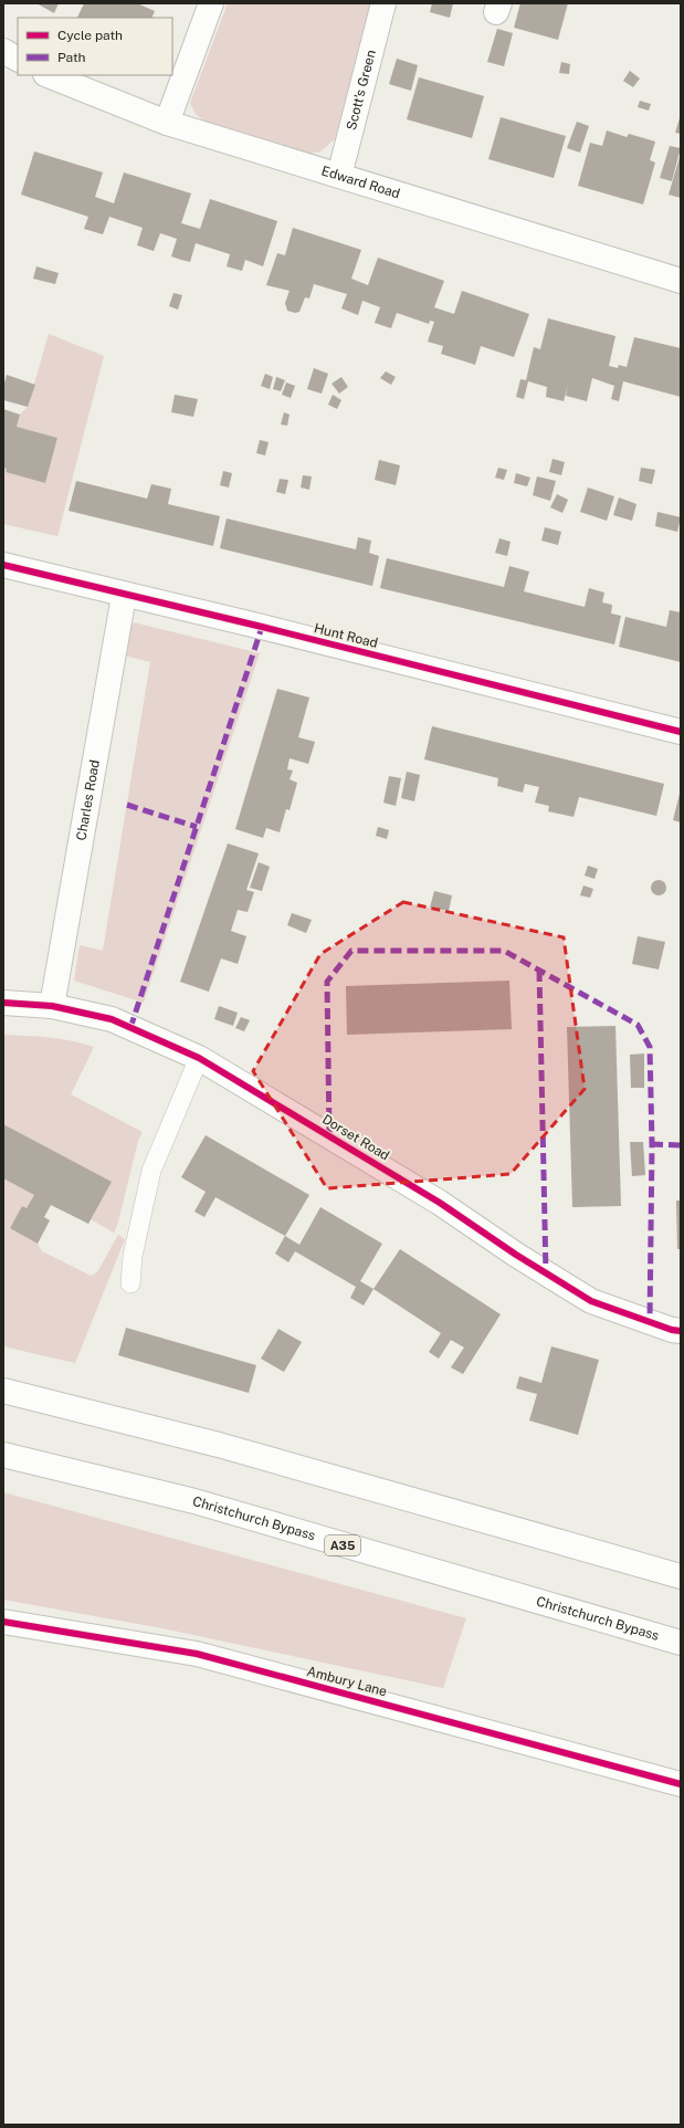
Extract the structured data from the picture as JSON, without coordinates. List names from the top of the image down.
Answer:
{
  "streets": {
    "street": [
      "Scott's Green",
      "Edward Road",
      "Hunt Road",
      "Charles Road",
      "Dorset Road",
      "Christchurch Bypass",
      "A35",
      "Ambury Lane"
    ]
  },
  "crossings": [
    ["Scott's Green", "Edward Road"],
    ["Hunt Road", "Charles Road"],
    ["Charles Road", "Dorset Road"]
  ],
  "legend": ["Cycle path", "Path"]
}
